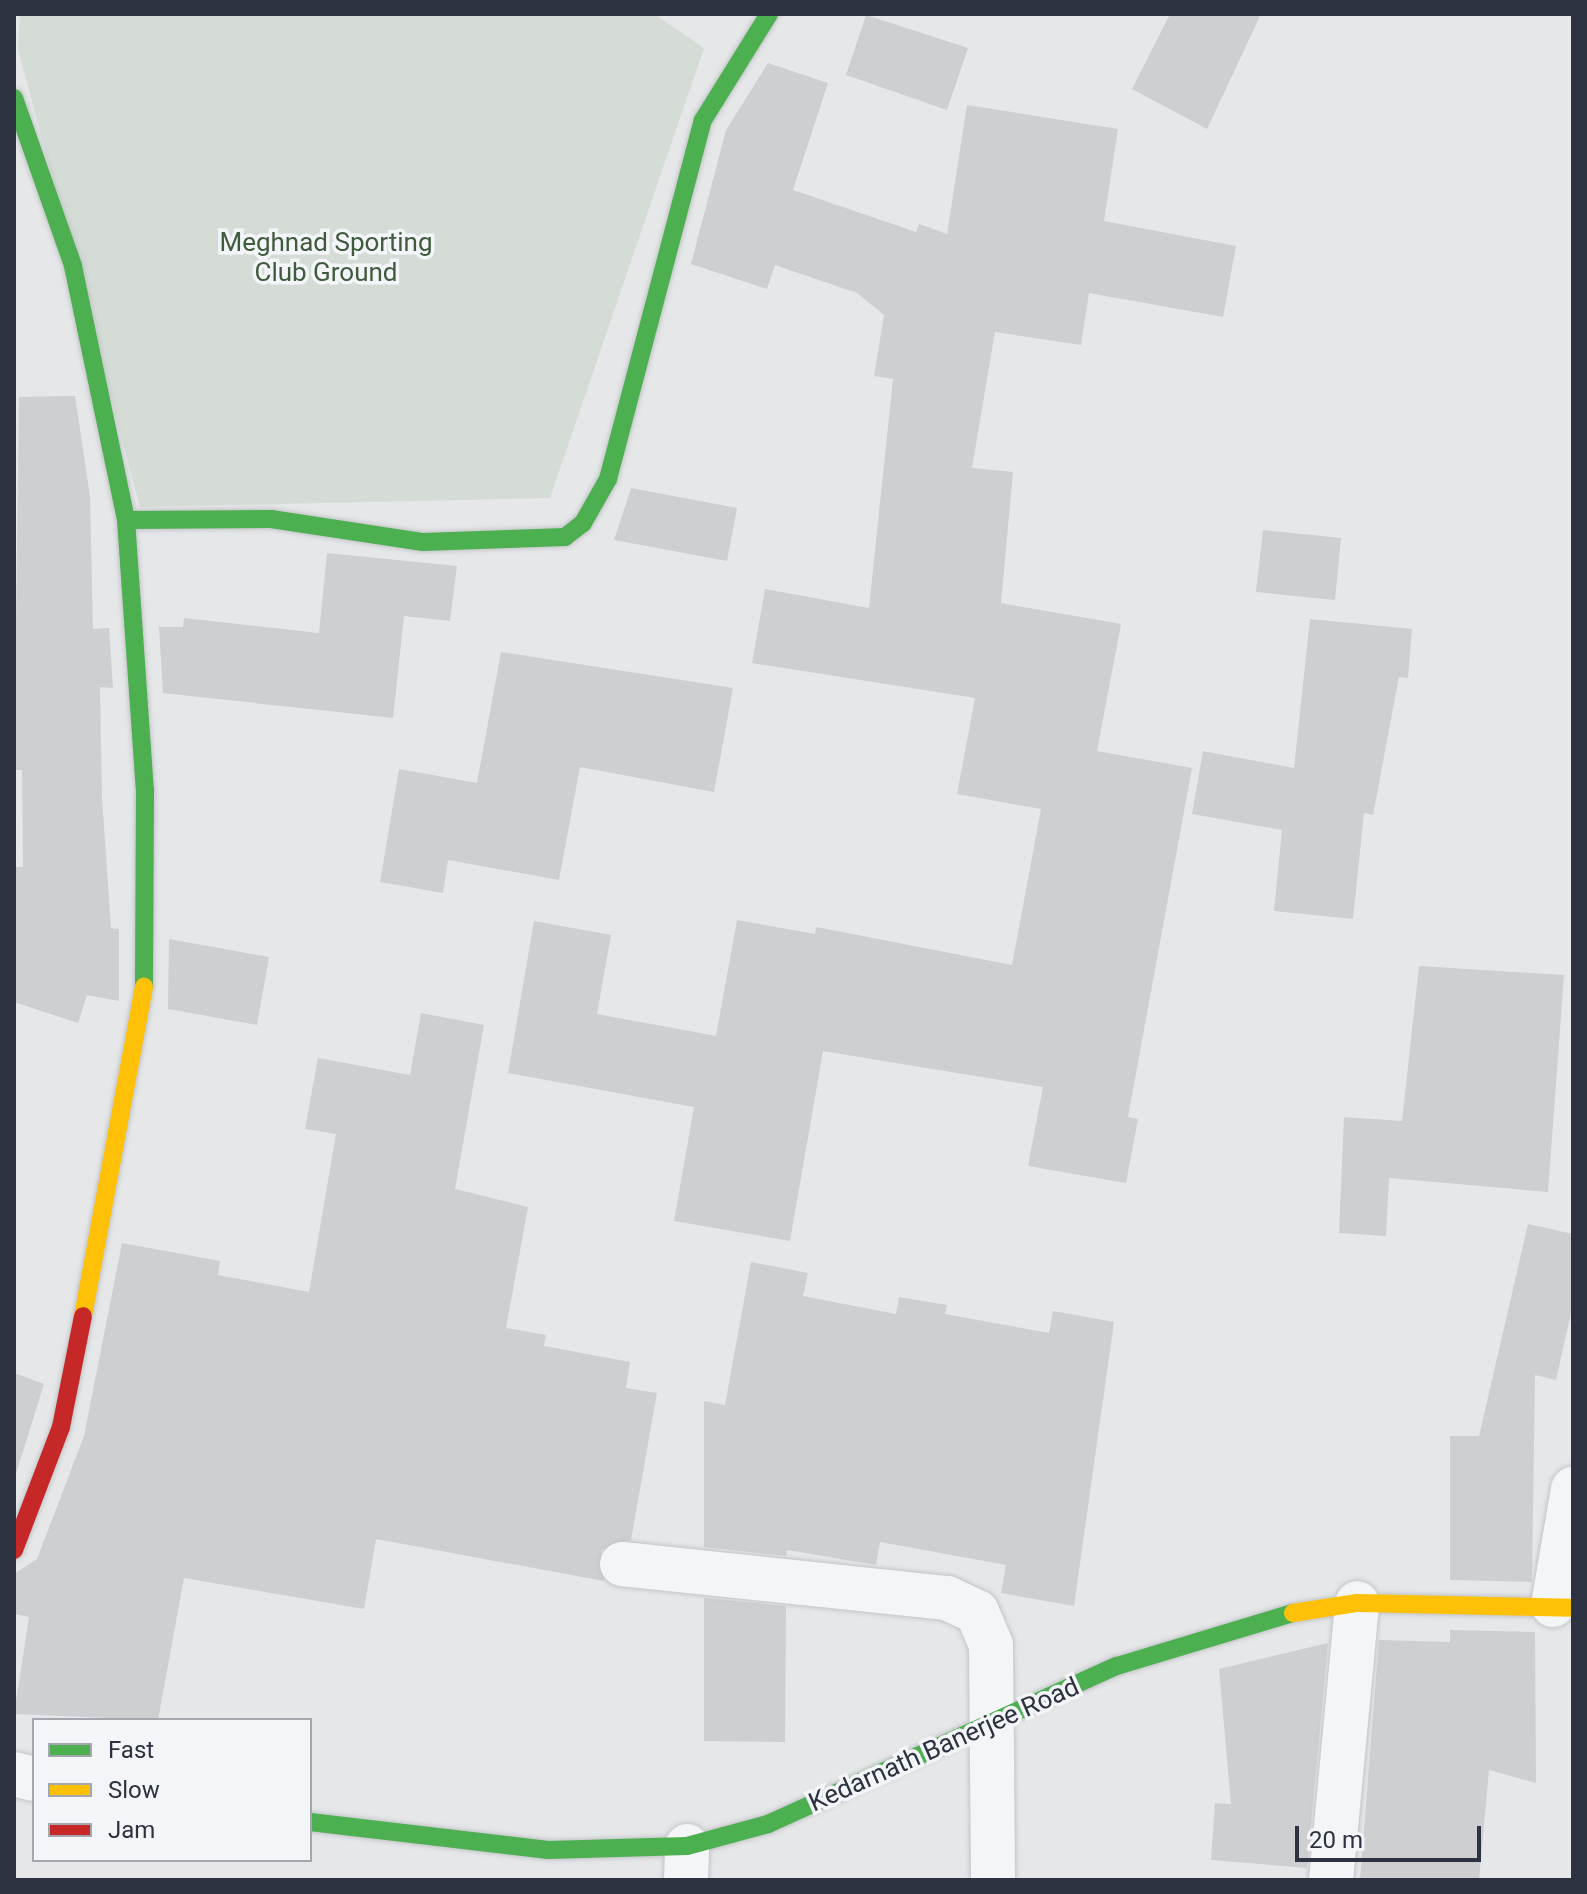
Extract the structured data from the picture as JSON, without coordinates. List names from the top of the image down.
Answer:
{
  "streets": {
    "street": ["Kedarnath Banerjee Road"]
  },
  "parks": ["Meghnad Sporting Club Ground"],
  "legend": ["Fast", "Slow", "Jam"],
  "scale_bar": "20 m"
}
